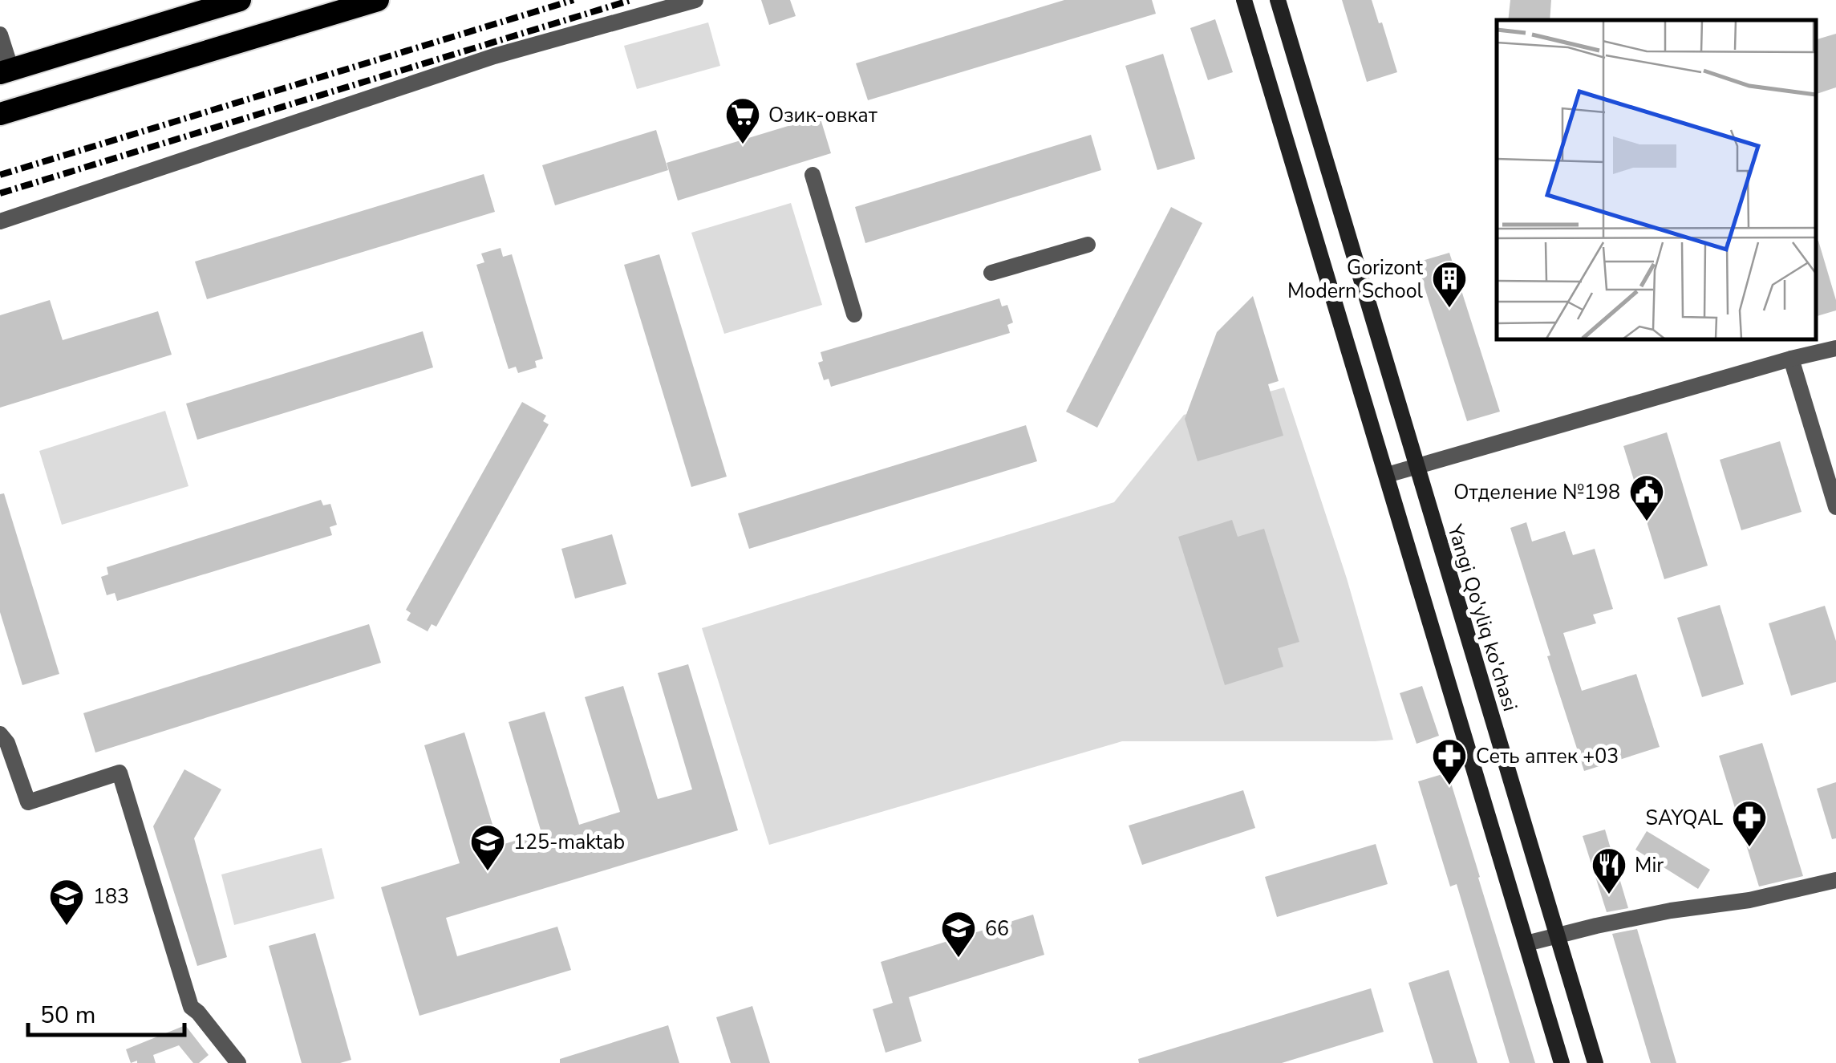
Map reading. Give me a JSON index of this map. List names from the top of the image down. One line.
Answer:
{"streets":{"main road":["Yangi Qo'yliq ko'chasi"]},"places":{"supermarket":["Озик-овкат"],"building":["Gorizont Modern School"],"public building":["Отделение №198"],"pharmacy":["Сеть аптек +03","SAYQAL"],"school or university":["125-maktab","183","66"],"restaurant":["Mir"]},"scale_bar":"50 m"}
